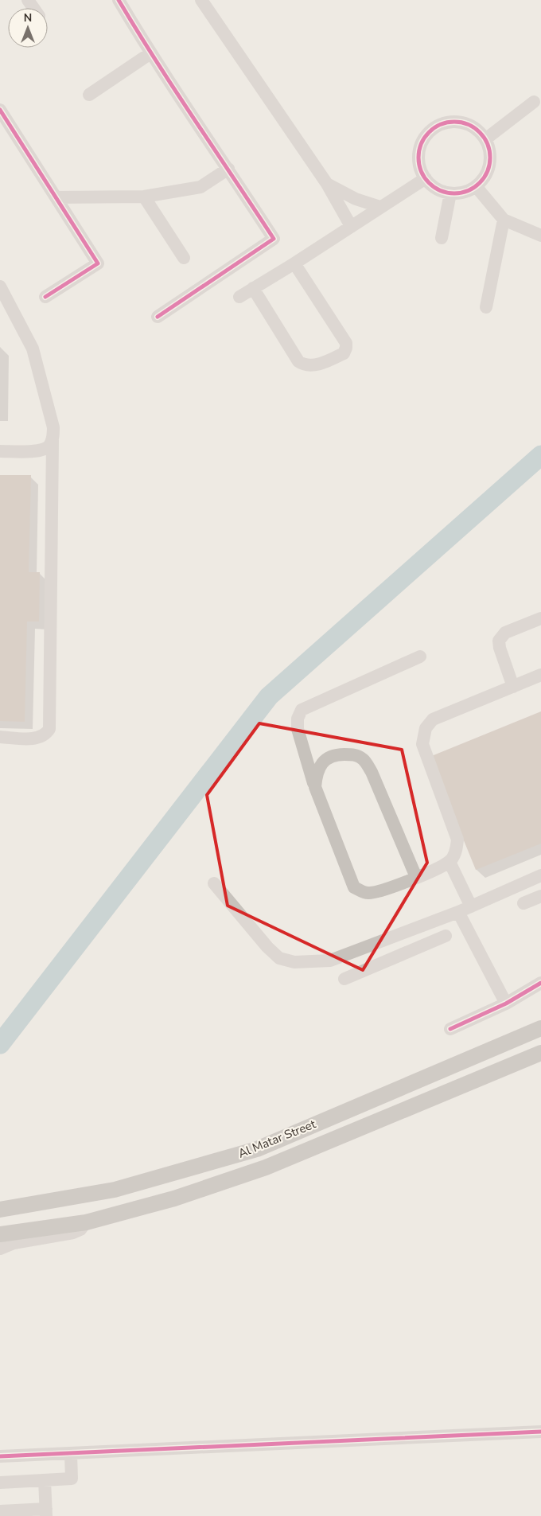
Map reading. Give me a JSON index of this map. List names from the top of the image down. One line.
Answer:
{"streets":{"main road":["Al Matar Street"]},"north":"top"}
